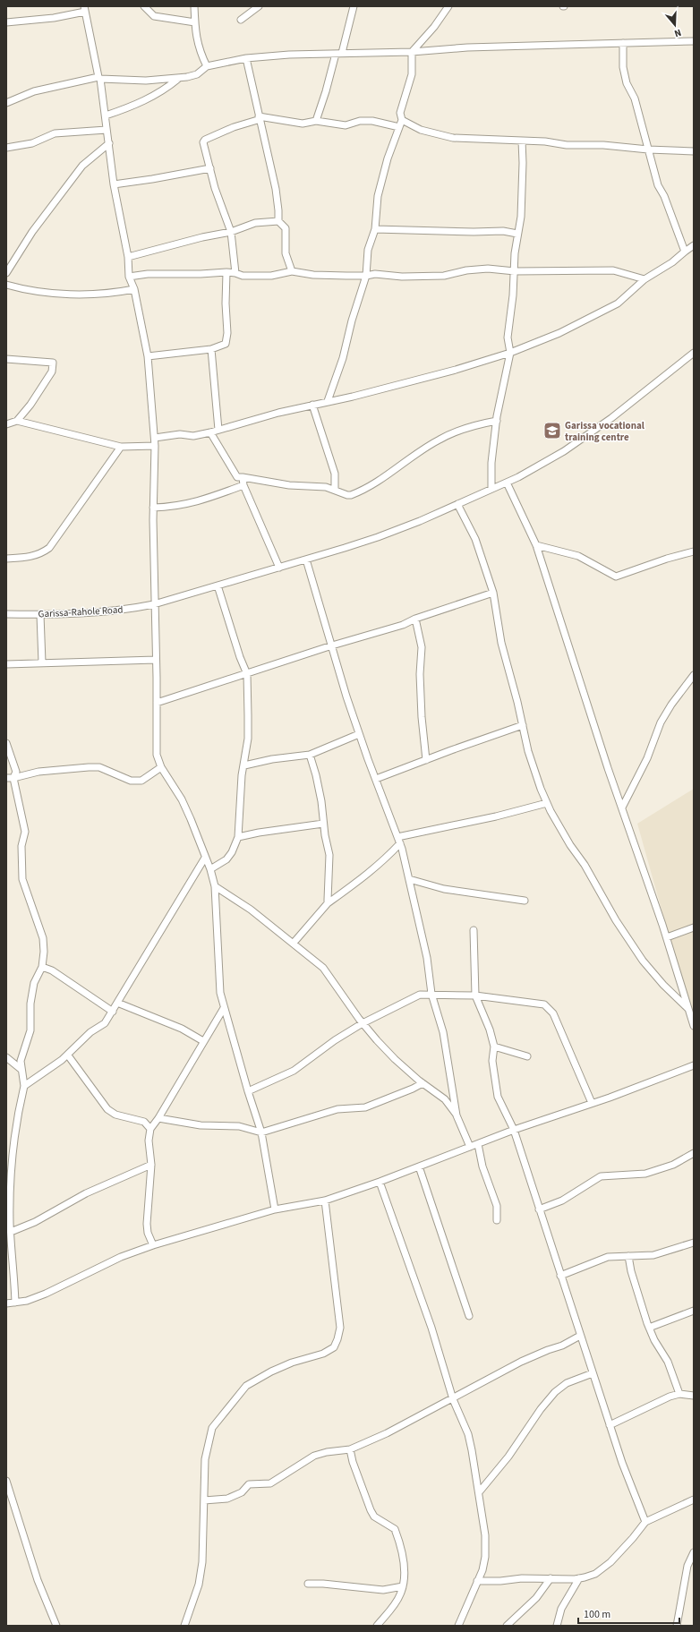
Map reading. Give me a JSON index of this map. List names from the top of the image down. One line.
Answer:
{"streets":{"street":["Garissa-Rahole Road"]},"places":{"school or university":["Garissa vocational training centre"]},"scale_bar":"100 m","north":"bottom"}
